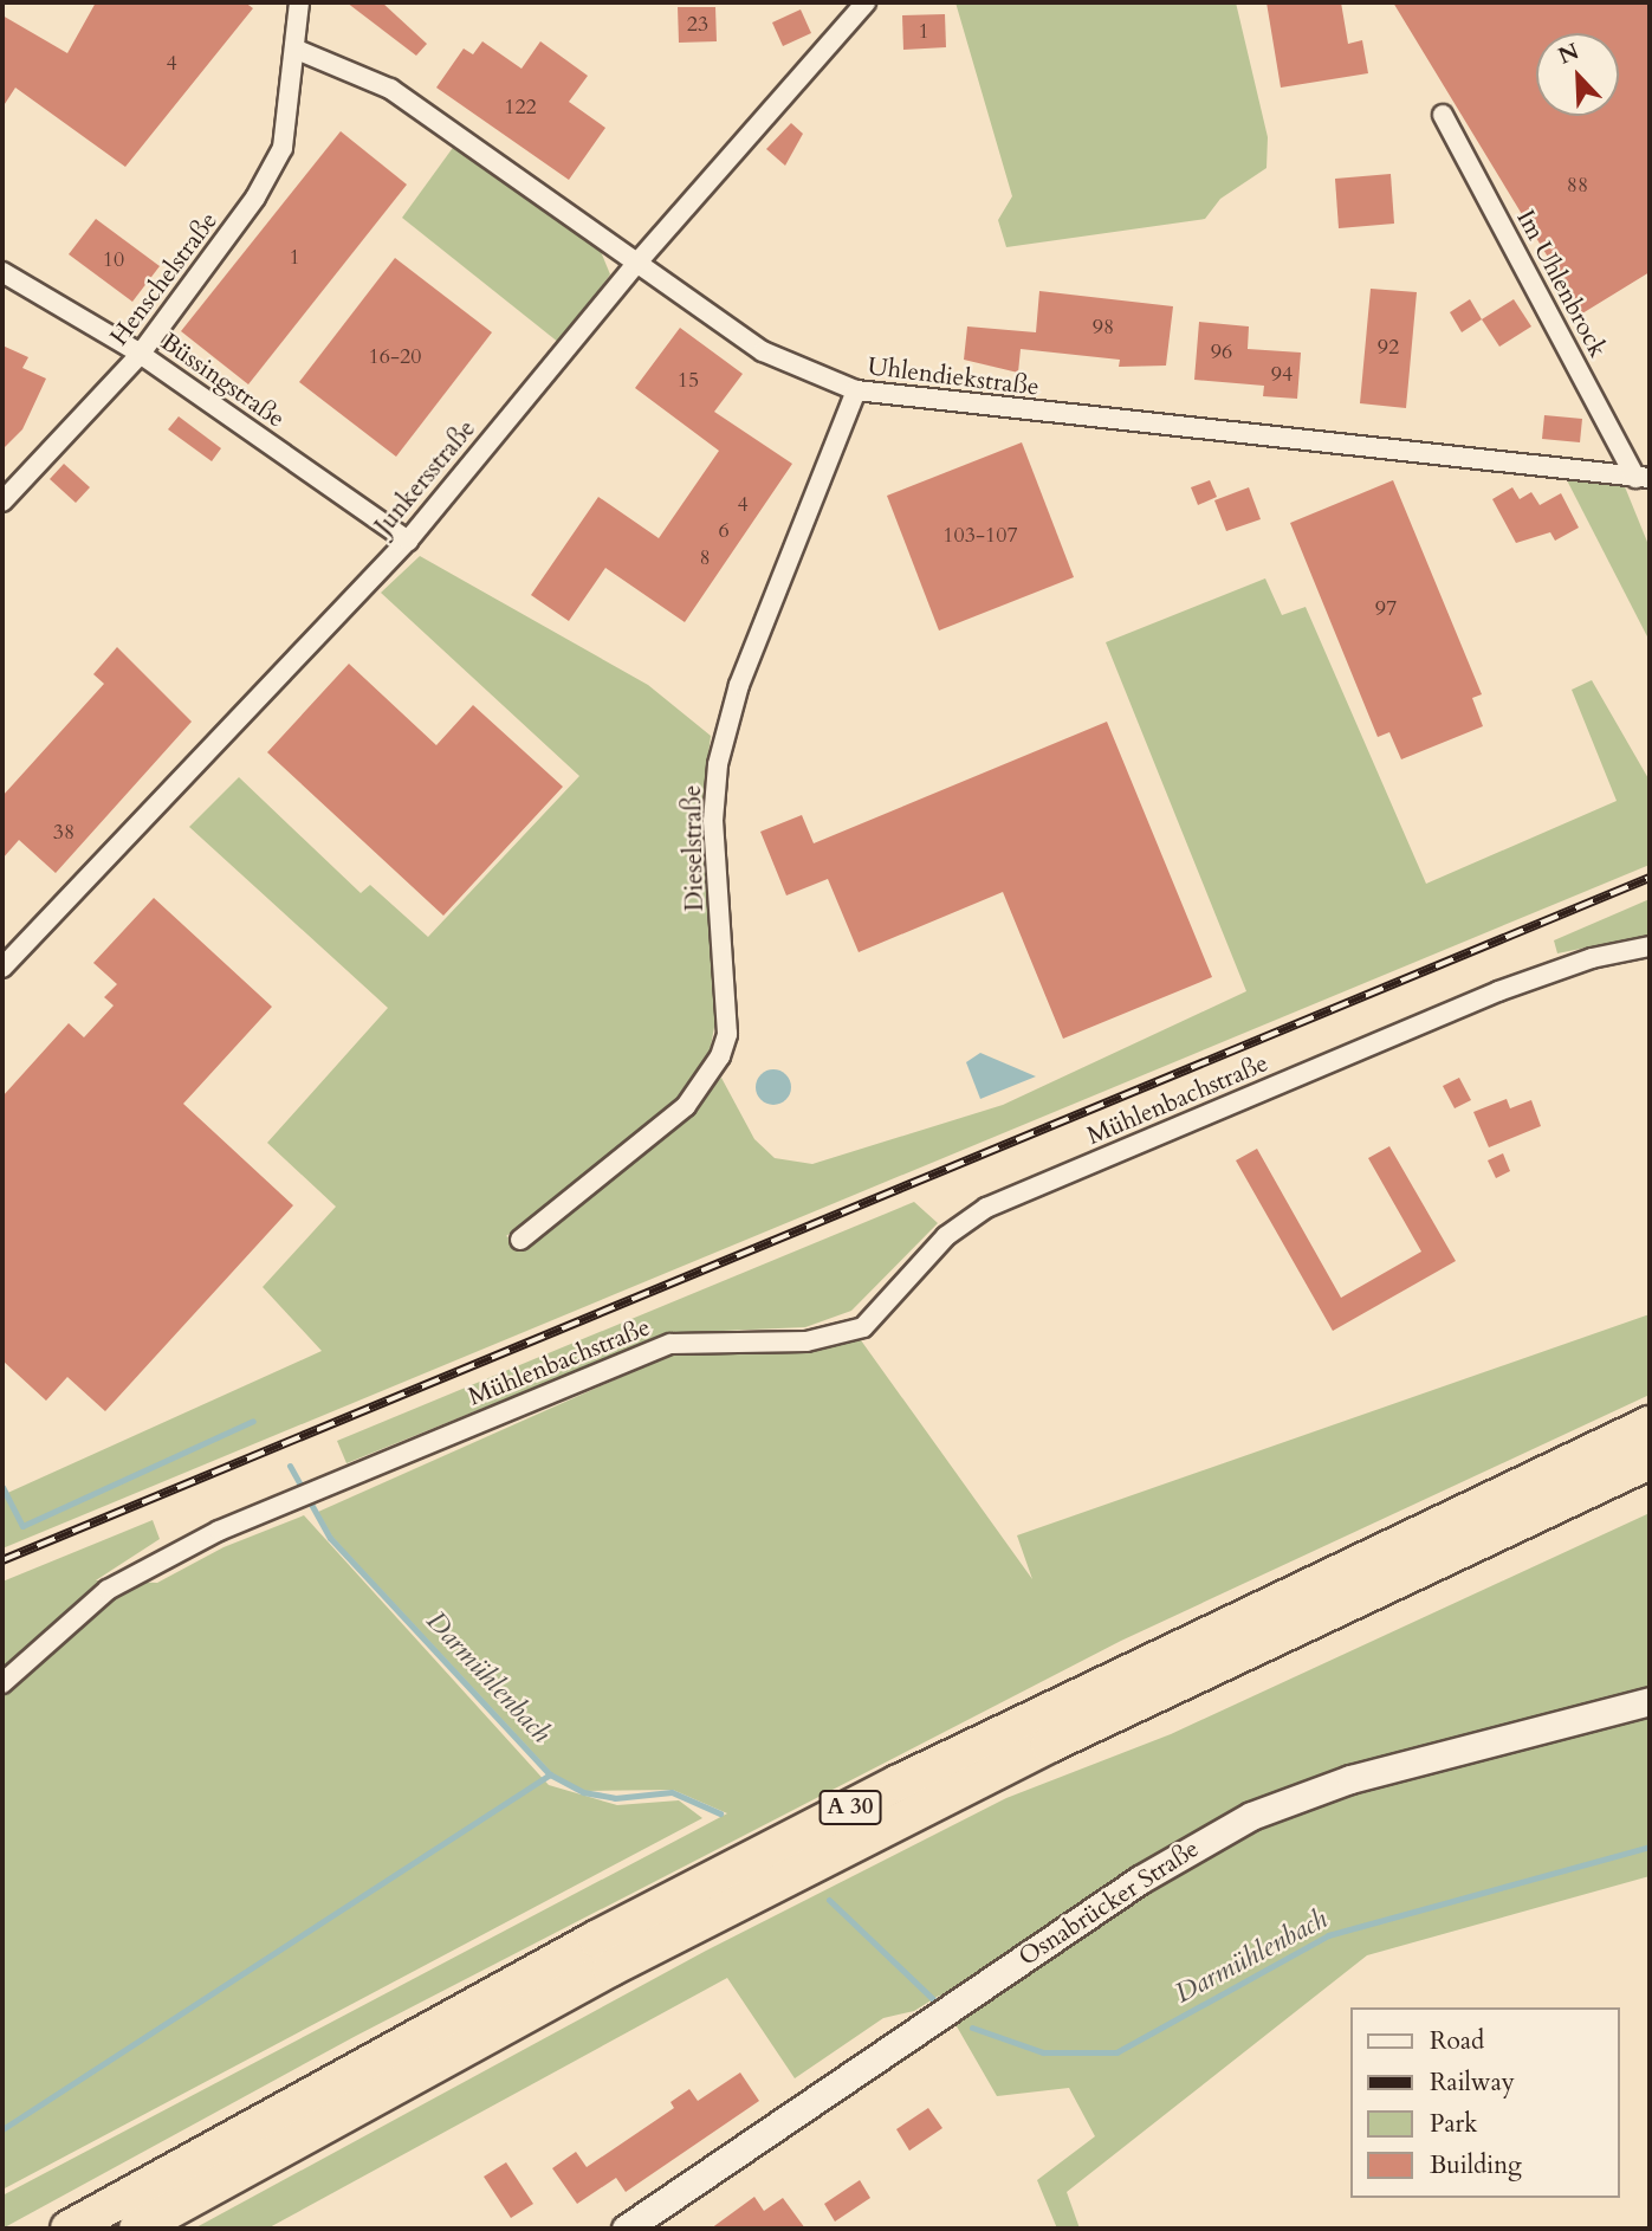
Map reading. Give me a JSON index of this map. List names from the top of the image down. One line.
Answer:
{"streets":{"highway":["A 30"],"main road":["Osnabrücker Straße"],"street":["Henschelstraße","Im Uhlenbrock","Uhlendiekstraße","Büssingstraße","Junkersstraße","Dieselstraße","Mühlenbachstraße"]},"crossings":[["Henschelstraße","Uhlendiekstraße"],["Henschelstraße","Büssingstraße"],["Im Uhlenbrock","Uhlendiekstraße"],["Uhlendiekstraße","Junkersstraße"],["Uhlendiekstraße","Dieselstraße"],["Büssingstraße","Junkersstraße"]],"water":["Darmühlenbach"],"house_numbers":["23","1","4","122","88","1","10","98","92","96","16-20","94","15","4","6","103-107","8","97","38"],"legend":["Road","Railway","Park","Building"],"north":"top left"}
